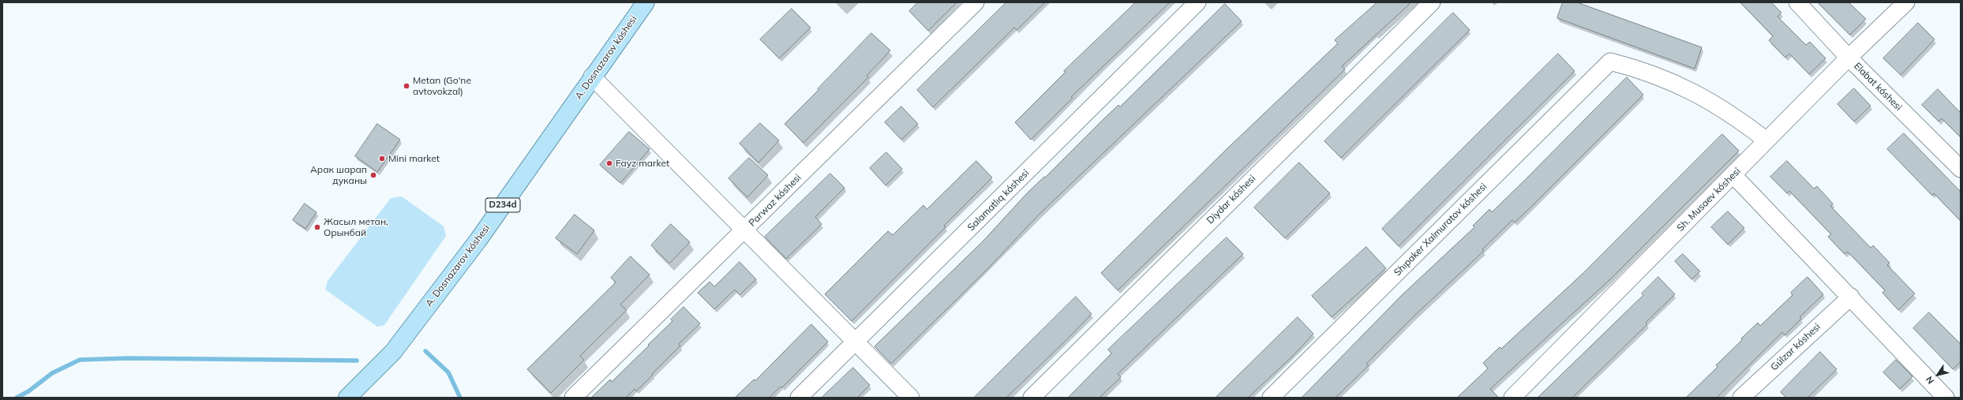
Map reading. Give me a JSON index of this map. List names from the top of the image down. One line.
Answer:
{"streets":{"main road":["A. Dosnazarov kóshesi","D234d"],"street":["Elabat kóshesi","Diydar kóshesi","Sh. Musaev kóshesi","Parwaz kóshesi","Salamatlıq kóshesi","Shıpaker Xalmuratov kóshesi","Gúlzar kóshesi"]},"crossings":[["Elabat kóshesi","Sh. Musaev kóshesi"],["Sh. Musaev kóshesi","Shıpaker Xalmuratov kóshesi"]],"places":["Metan (Go'ne avtovokzal)","Mini market","Fayz market","Арак шарап дуканы","Жасыл метан, Орынбай"],"north":"bottom left"}
